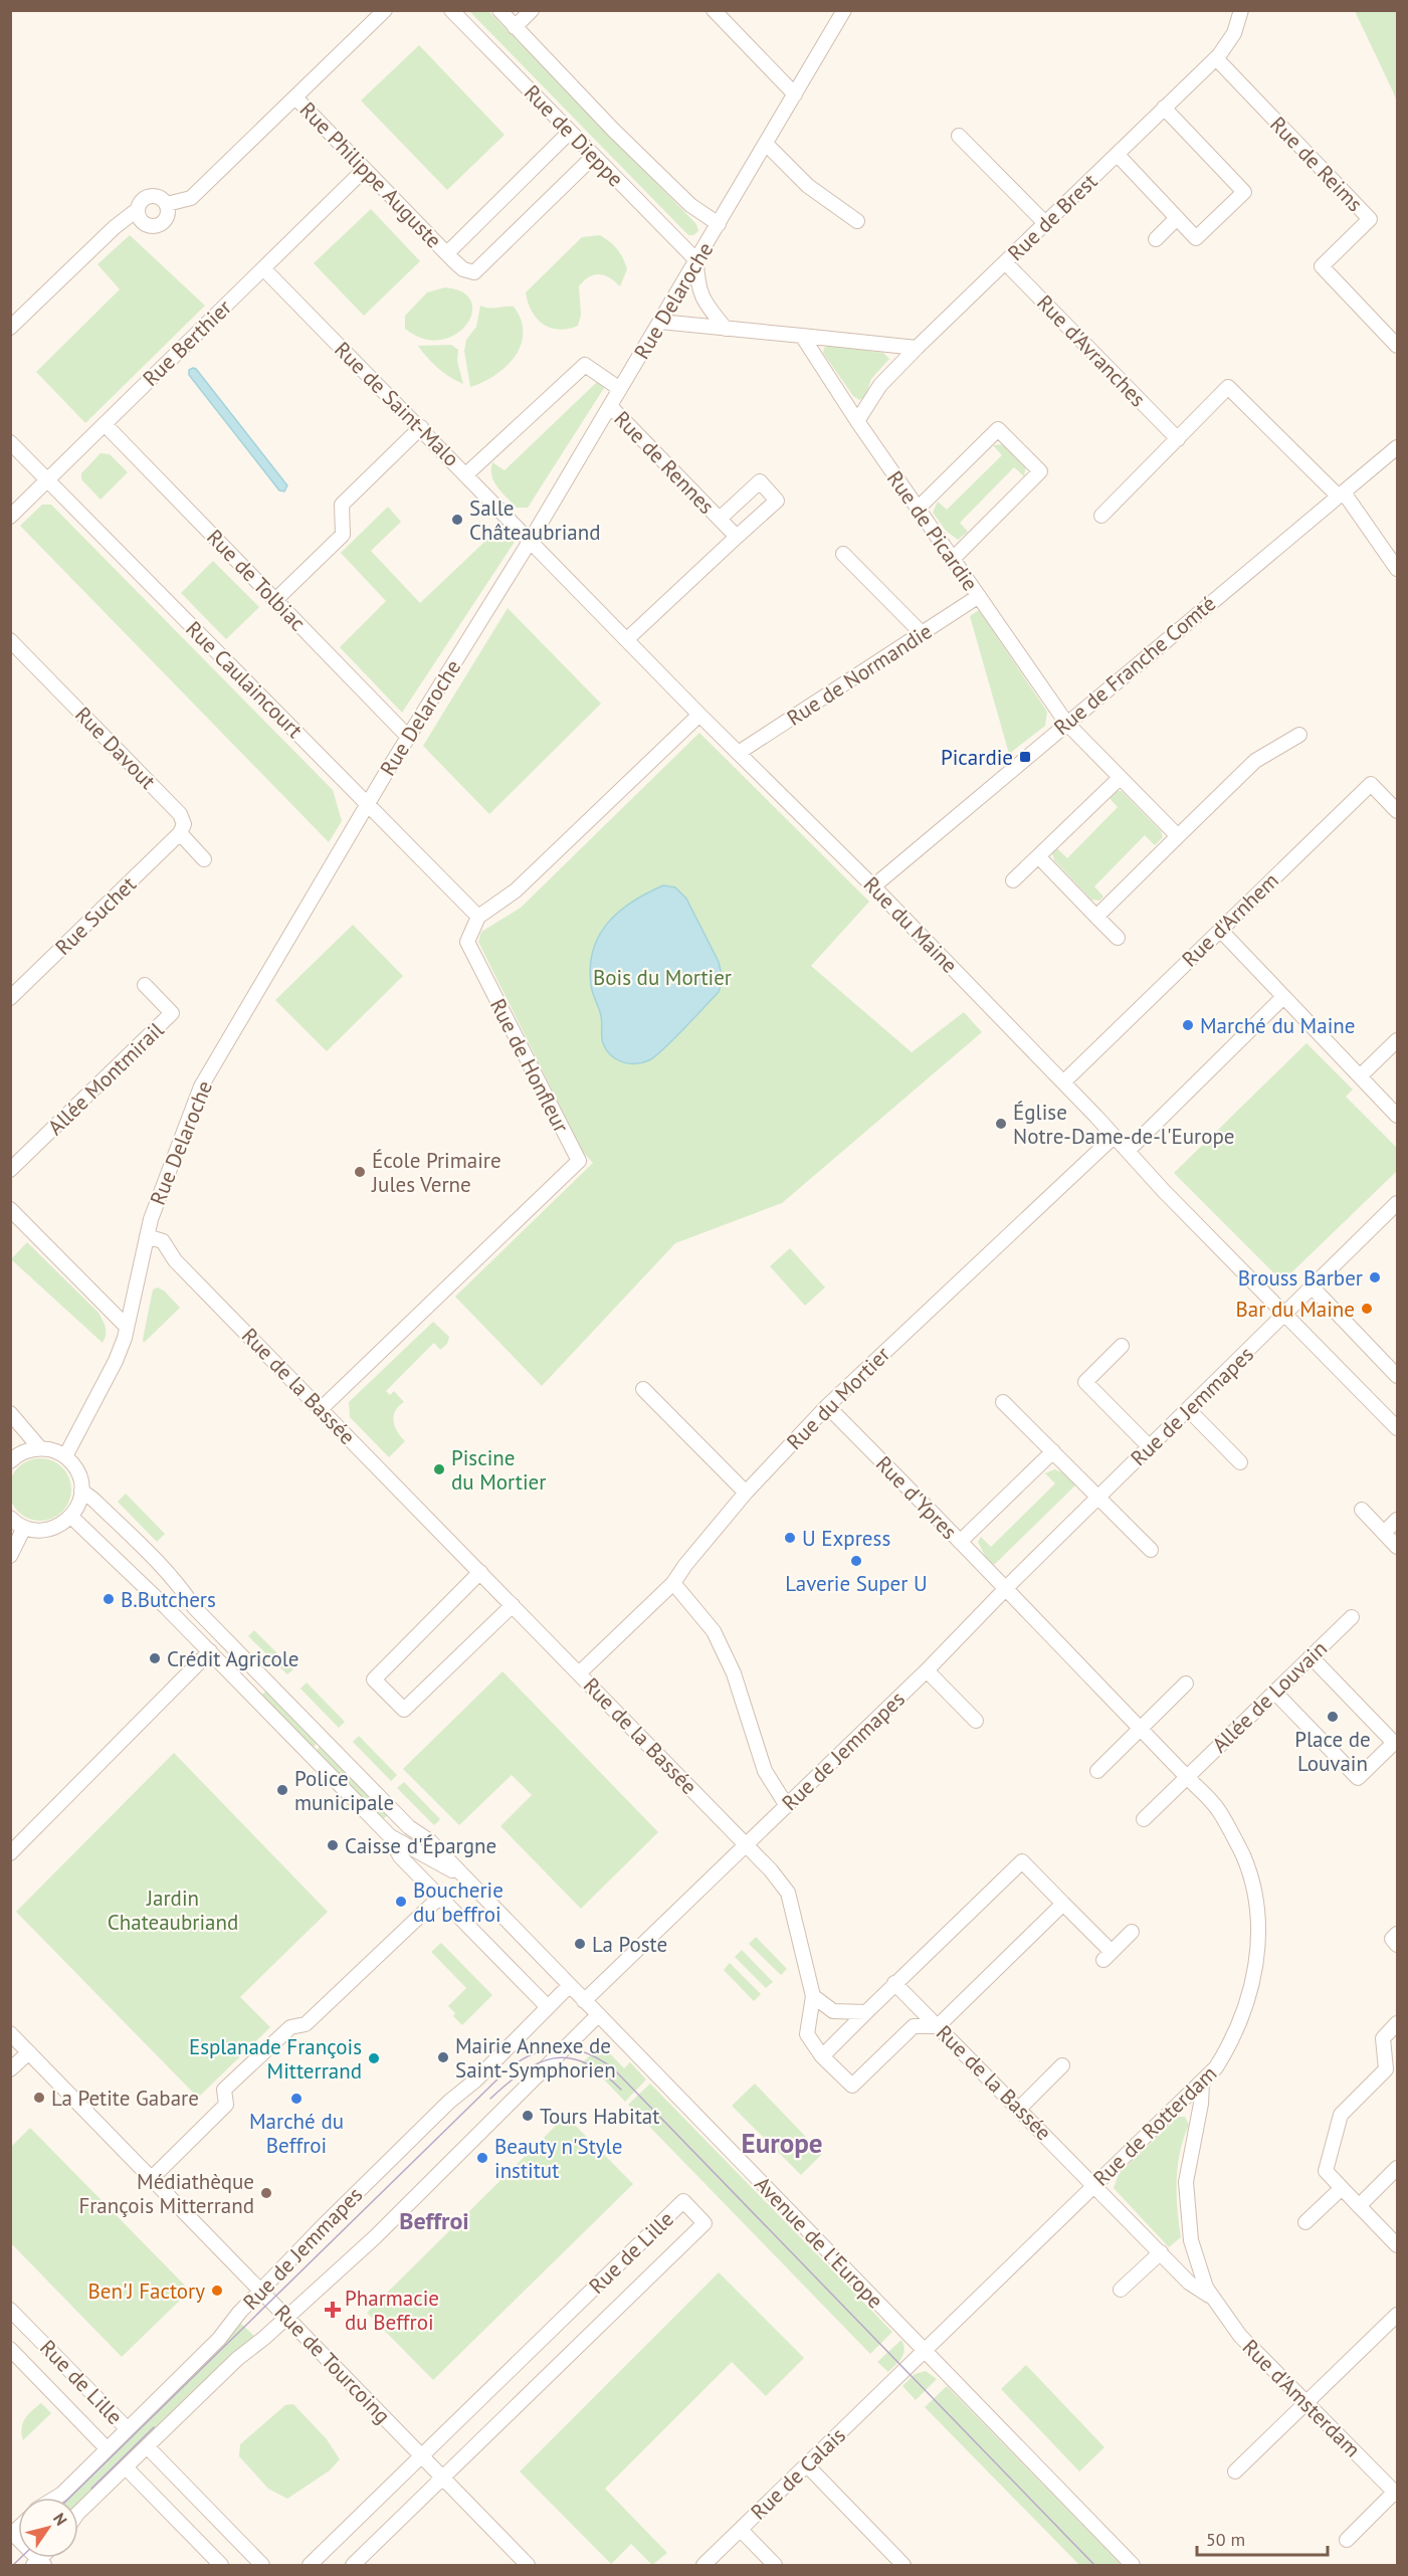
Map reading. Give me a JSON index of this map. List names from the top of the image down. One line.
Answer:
{"streets":{"street":["Rue de Dieppe","Rue de Reims","Rue Philippe Auguste","Rue de Brest","Rue Delaroche","Rue Berthier","Rue d'Avranches","Rue de Saint-Malo","Rue de Rennes","Rue de Picardie","Rue de Tolbiac","Rue de Franche Comté","Rue de Normandie","Rue Caulaincourt","Rue Davout","Rue Suchet","Rue d'Arnhem","Rue du Maine","Rue de Honfleur","Allée Montmirail","Rue de la Bassée","Rue du Mortier","Rue de Jemmapes","Rue d'Ypres","Allée de Louvain","Rue de Rotterdam","Avenue de l'Europe","Rue de Lille","Rue de Tourcoing","Rue d'Amsterdam","Rue de Calais"]},"crossings":[["Rue de Dieppe","Rue Philippe Auguste"],["Rue de Dieppe","Rue Delaroche"],["Rue de Reims","Rue de Brest"],["Rue Philippe Auguste","Rue Berthier"],["Rue de Brest","Rue d'Avranches"],["Rue de Brest","Rue de Picardie"],["Rue Delaroche","Rue de Saint-Malo"],["Rue Delaroche","Rue de Rennes"],["Rue Delaroche","Rue de Tolbiac"],["Rue Delaroche","Rue Caulaincourt"],["Rue Delaroche","Rue du Maine"],["Rue Delaroche","Rue de la Bassée"],["Rue Berthier","Rue de Saint-Malo"],["Rue Berthier","Rue de Tolbiac"],["Rue Berthier","Rue Caulaincourt"],["Rue de Saint-Malo","Rue du Maine"],["Rue de Rennes","Rue du Maine"],["Rue de Picardie","Rue de Franche Comté"],["Rue de Picardie","Rue de Normandie"],["Rue de Franche Comté","Rue du Maine"],["Rue de Normandie","Rue du Maine"],["Rue Caulaincourt","Rue de Honfleur"],["Rue Davout","Rue Suchet"],["Rue d'Arnhem","Rue du Maine"],["Rue du Maine","Rue du Mortier"],["Rue du Maine","Rue de Jemmapes"],["Rue de Honfleur","Rue de la Bassée"],["Rue de la Bassée","Rue du Mortier"],["Rue de la Bassée","Rue de Jemmapes"],["Rue de la Bassée","Rue de Rotterdam"],["Rue de la Bassée","Rue d'Amsterdam"],["Rue du Mortier","Rue d'Ypres"],["Rue de Jemmapes","Rue d'Ypres"],["Rue de Jemmapes","Rue de Rotterdam"],["Rue de Jemmapes","Avenue de l'Europe"],["Rue de Jemmapes","Rue de Lille"],["Rue de Jemmapes","Rue de Tourcoing"],["Rue d'Ypres","Rue de Rotterdam"],["Allée de Louvain","Rue de Rotterdam"],["Rue de Rotterdam","Avenue de l'Europe"],["Rue de Rotterdam","Rue d'Amsterdam"],["Rue de Rotterdam","Rue de Calais"],["Avenue de l'Europe","Rue de Calais"],["Rue de Lille","Rue de Tourcoing"]],"districts":["Europe","Beffroi"],"parks":["Bois du Mortier","Jardin Chateaubriand"],"places":{"other":["Salle Châteaubriand","Marché du Maine","Église Notre-Dame-de-l'Europe","École Primaire Jules Verne","Brouss Barber","Bar du Maine","Piscine du Mortier","U Express","Laverie Super U","B.Butchers","Crédit Agricole","Place de Louvain","Police municipale","Caisse d'Épargne","Boucherie du beffroi","La Poste","Mairie Annexe de Saint-Symphorien","Esplanade François Mitterrand","La Petite Gabare","Marché du Beffroi","Tours Habitat","Beauty n'Style institut","Médiathèque François Mitterrand","Ben'J Factory"],"transit":["Picardie"],"health":["Pharmacie du Beffroi"]},"scale_bar":"50 m","north":"top right"}
